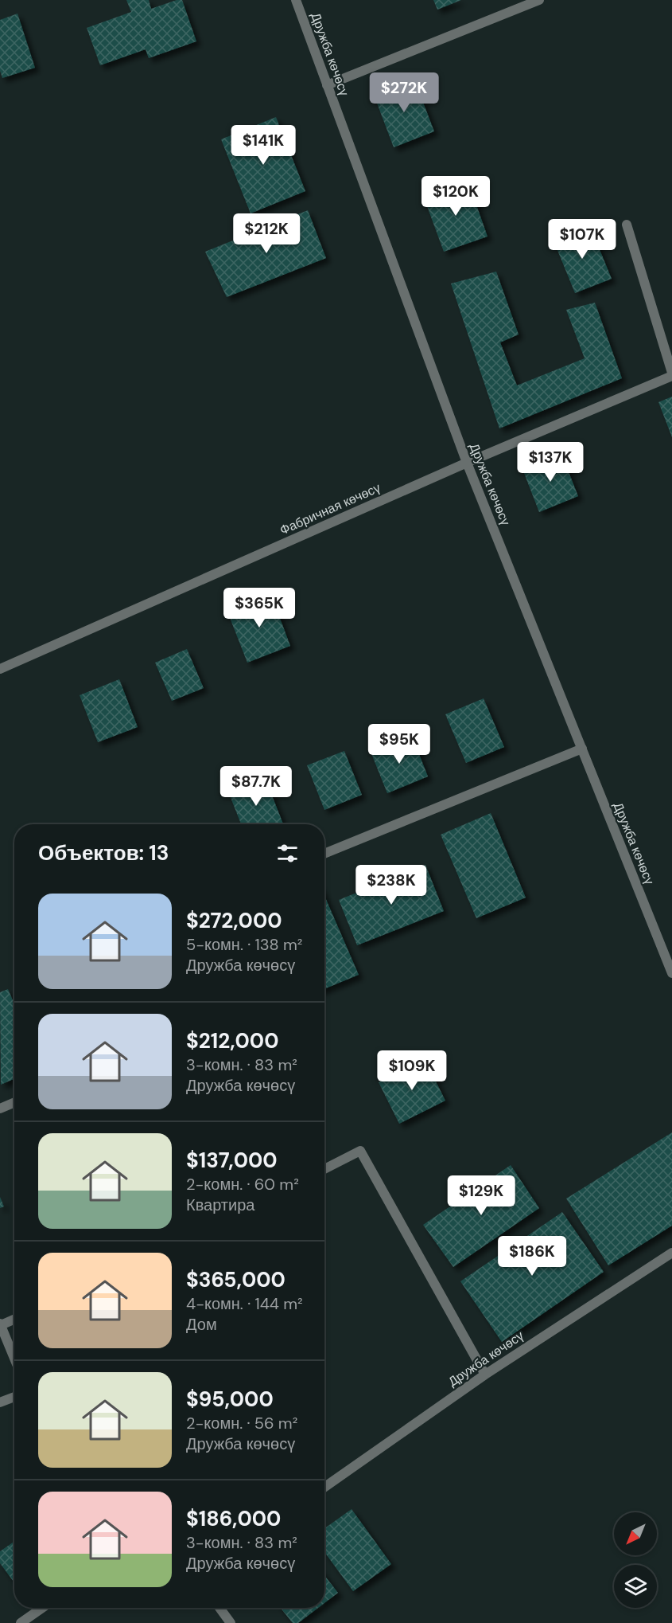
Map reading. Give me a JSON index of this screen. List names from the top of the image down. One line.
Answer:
{"streets":{"street":["Дружба көчөсү","Фабричная көчөсү"]},"crossings":[["Дружба көчөсү","Фабричная көчөсү"]],"north":"bottom left","page":{"price":["$272K","$141K","$120K","$212K","$107K","$137K","$365K","$95K","$87.7K","$238K","$109K","$129K","$186K"],"heading":"Объектов: 13","list":[{"name":"$272,000","note":"5-комн. · 138 m² · Дружба көчөсү"},{"name":"$212,000","note":"3-комн. · 83 m² · Дружба көчөсү"},{"name":"$137,000","note":"2-комн. · 60 m² · Квартира"},{"name":"$365,000","note":"4-комн. · 144 m² · Дом"},{"name":"$95,000","note":"2-комн. · 56 m² · Дружба көчөсү"},{"name":"$186,000","note":"3-комн. · 83 m² · Дружба көчөсү"}]}}
